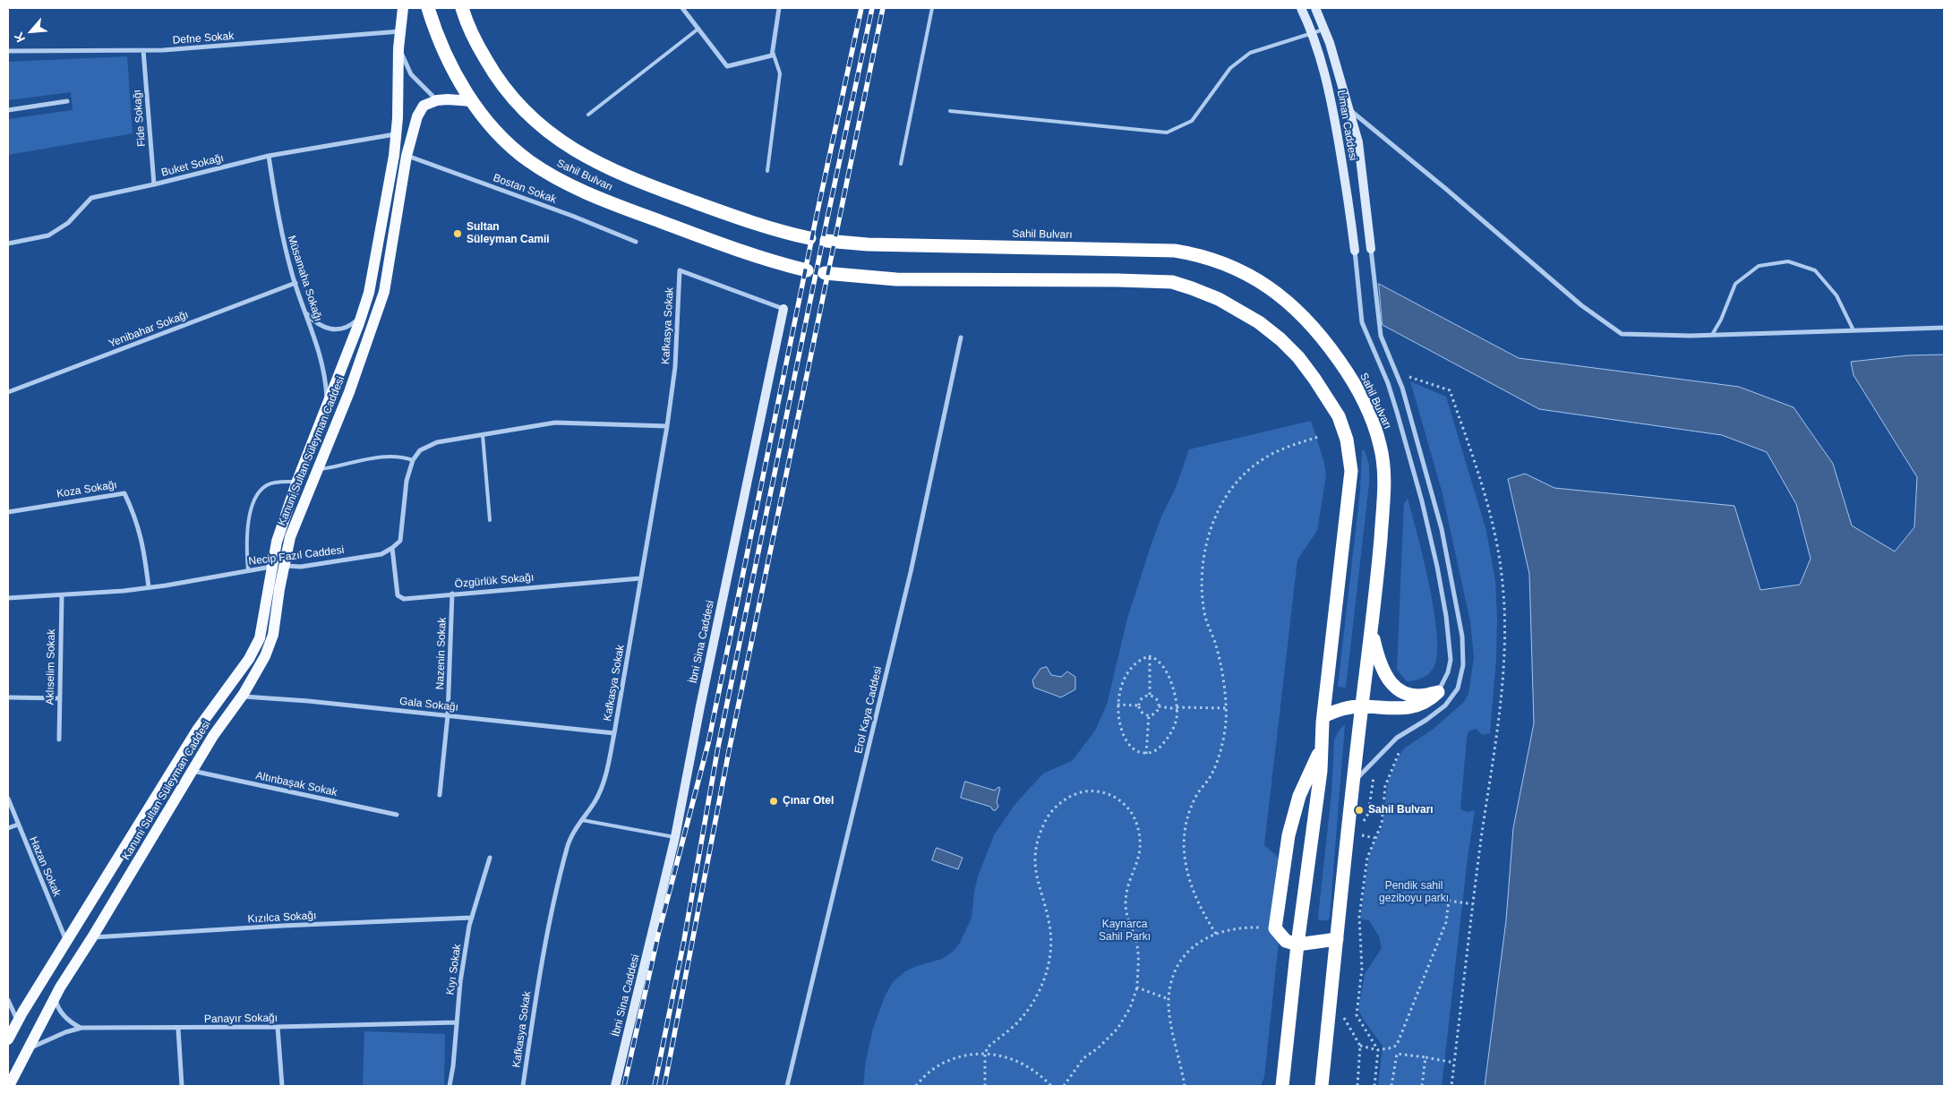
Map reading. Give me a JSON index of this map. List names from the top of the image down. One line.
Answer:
{"streets":{"highway":["Sahil Bulvarı"],"main road":["Kanuni Sultan Süleyman Caddesi"],"street":["Defne Sokak","Fide Sokağı","Liman Caddesi","Buket Sokağı","Bostan Sokak","Müsamaha Sokağı","Kafkasya Sokak","Yenibahar Sokağı","Koza Sokağı","Necip Fazıl Caddesi","Özgürlük Sokağı","İbni Sina Caddesi","Nazenin Sokak","Aklıselim Sokak","Gala Sokağı","Erol Kaya Caddesi","Altınbaşak Sokak","Hazan Sokak","Kızılca Sokağı","Kıyı Sokak","Panayır Sokağı"]},"crossings":[["Defne Sokak","Fide Sokağı"],["Defne Sokak","Kanuni Sultan Süleyman Caddesi"],["Fide Sokağı","Buket Sokağı"],["Buket Sokağı","Müsamaha Sokağı"],["Buket Sokağı","Kanuni Sultan Süleyman Caddesi"],["Bostan Sokak","Kanuni Sultan Süleyman Caddesi"],["Müsamaha Sokağı","Yenibahar Sokağı"],["Müsamaha Sokağı","Kanuni Sultan Süleyman Caddesi"],["Kafkasya Sokak","Özgürlük Sokağı"],["Kafkasya Sokak","İbni Sina Caddesi"],["Kafkasya Sokak","Gala Sokağı"],["Kanuni Sultan Süleyman Caddesi","Necip Fazıl Caddesi"],["Kanuni Sultan Süleyman Caddesi","Gala Sokağı"],["Kanuni Sultan Süleyman Caddesi","Altınbaşak Sokak"],["Kanuni Sultan Süleyman Caddesi","Hazan Sokak"],["Kanuni Sultan Süleyman Caddesi","Kızılca Sokağı"],["Kanuni Sultan Süleyman Caddesi","Panayır Sokağı"],["Koza Sokağı","Necip Fazıl Caddesi"],["Necip Fazıl Caddesi","Özgürlük Sokağı"],["Necip Fazıl Caddesi","Aklıselim Sokak"],["Özgürlük Sokağı","Nazenin Sokak"],["Nazenin Sokak","Gala Sokağı"],["Kızılca Sokağı","Kıyı Sokak"],["Kıyı Sokak","Panayır Sokağı"]],"parks":["Pendik sahil geziboyu parkı","Kaynarca Sahil Parkı"],"places":["Sultan Süleyman Camii","Çınar Otel","Sahil Bulvarı"],"north":"bottom left"}
